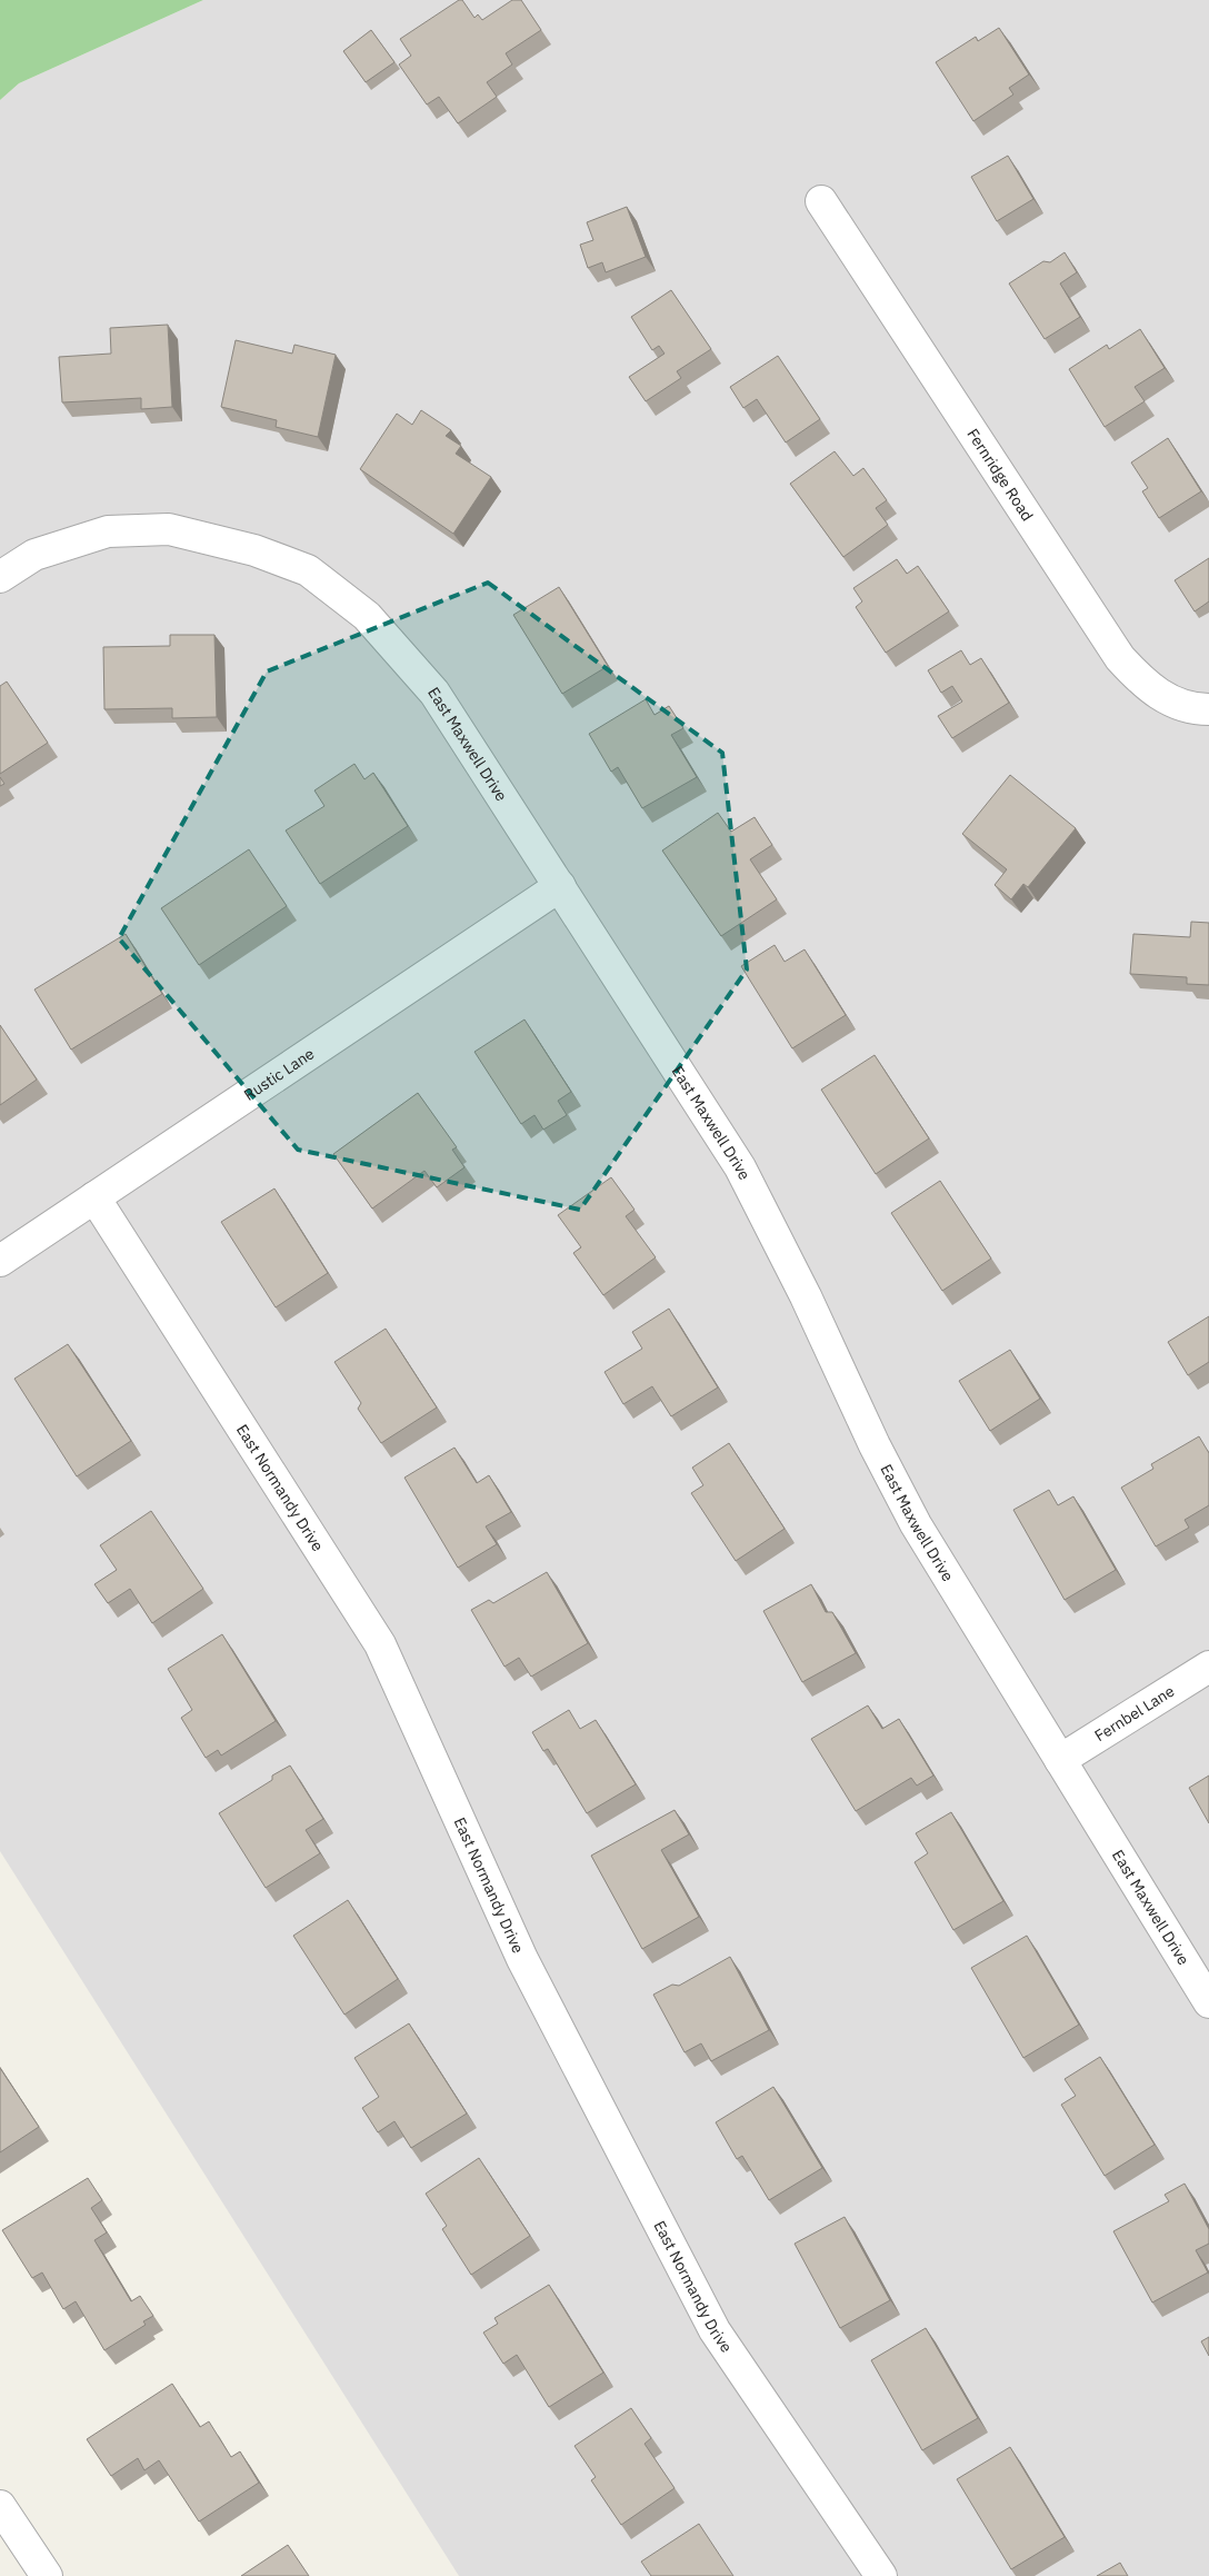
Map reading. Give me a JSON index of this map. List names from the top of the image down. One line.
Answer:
{"streets":{"street":["Fernridge Road","East Maxwell Drive","Rustic Lane","East Normandy Drive","Fernbel Lane"]},"crossings":[["East Maxwell Drive","Rustic Lane"],["East Maxwell Drive","Fernbel Lane"],["Rustic Lane","East Normandy Drive"]]}
